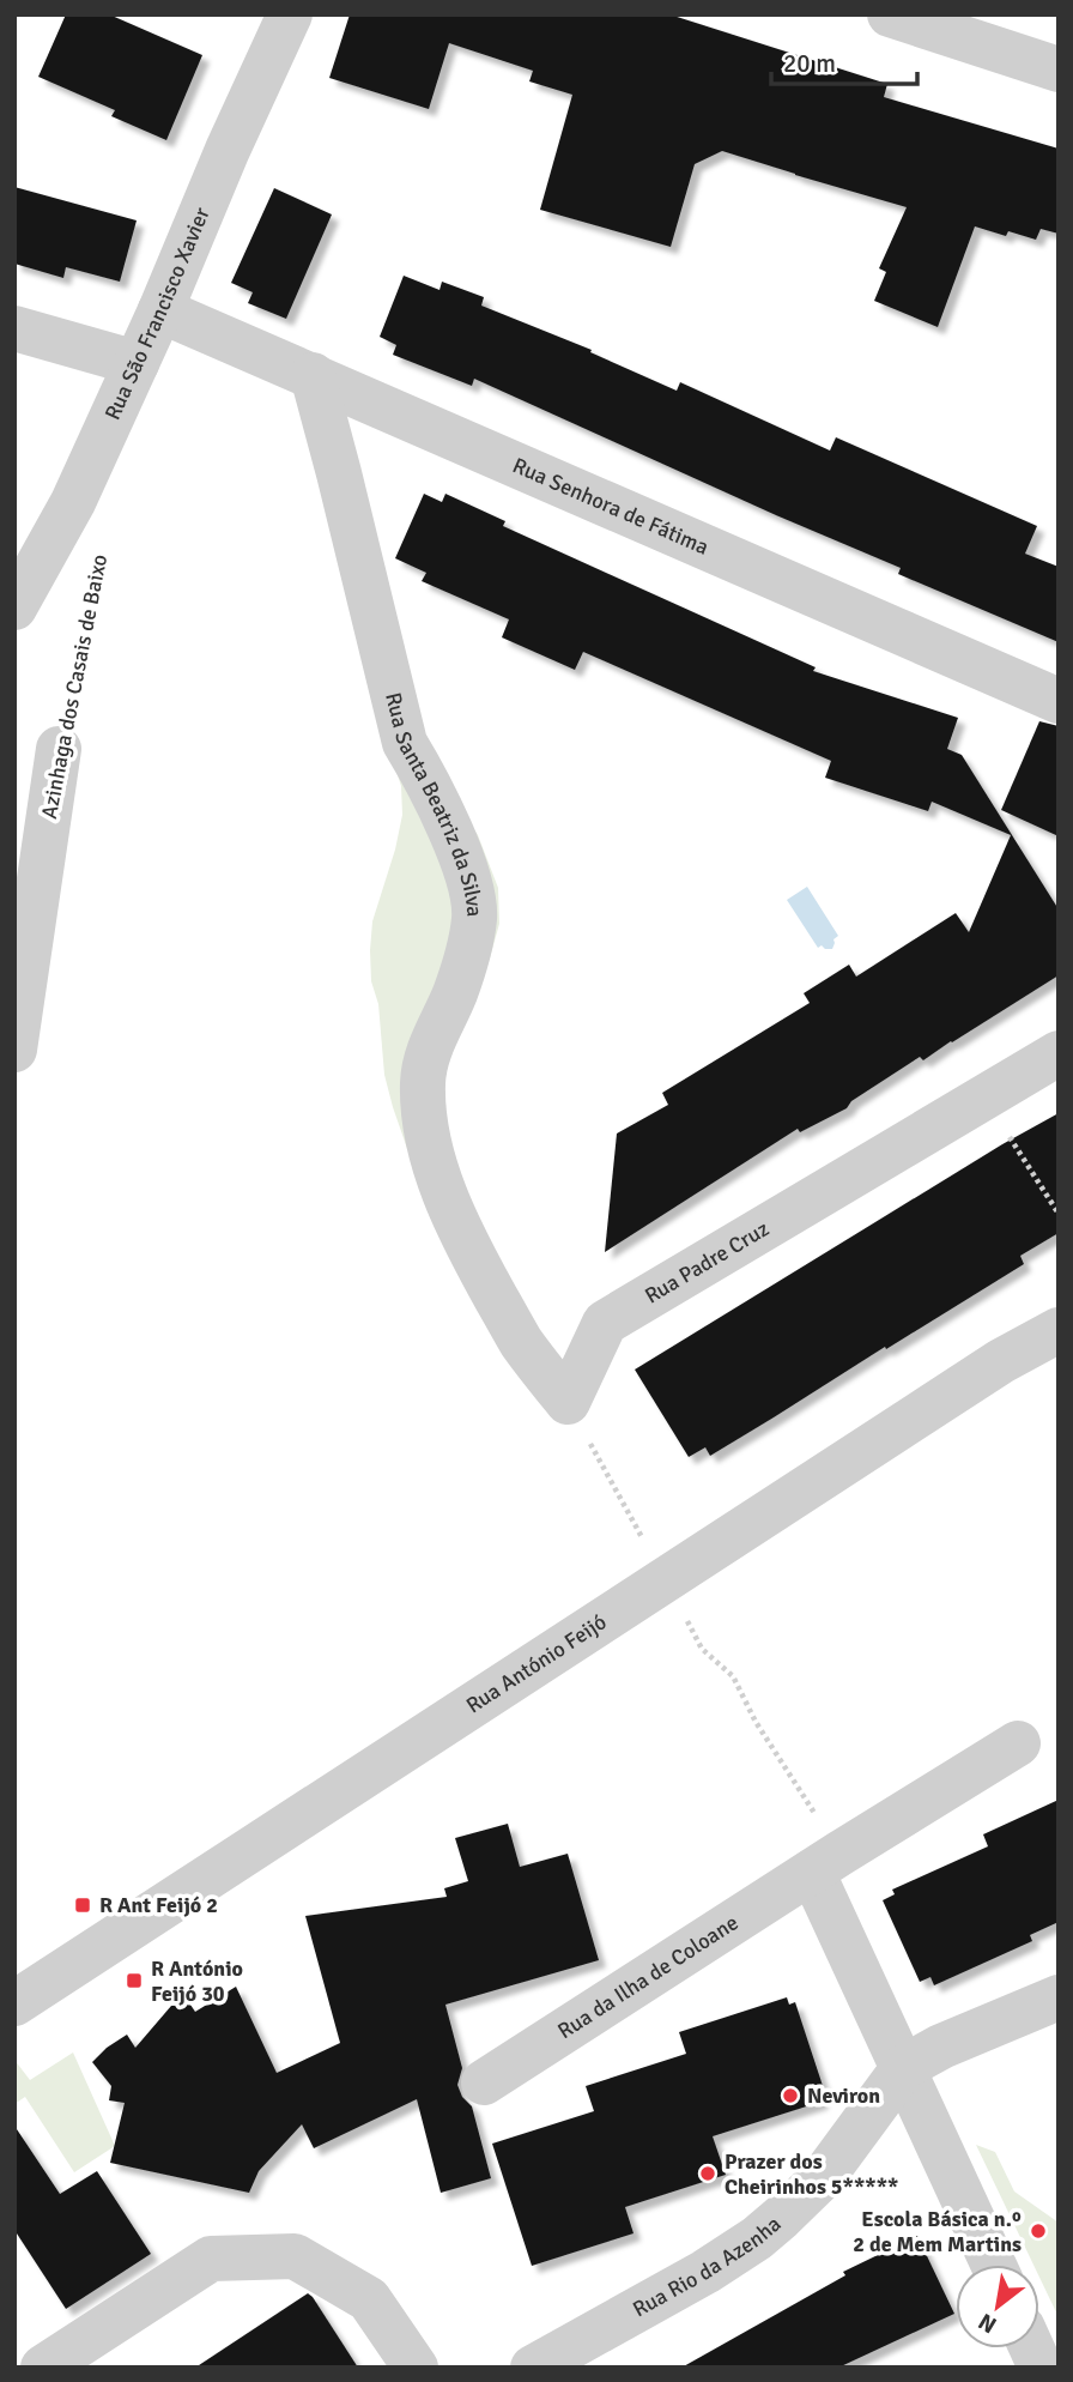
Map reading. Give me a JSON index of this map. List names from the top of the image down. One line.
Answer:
{"streets":{"street":["Rua São Francisco Xavier","Rua Senhora de Fátima","Azinhaga dos Casais de Baixo","Rua Santa Beatriz da Silva","Rua Padre Cruz","Rua António Feijó","Rua da Ilha de Coloane","Rua Rio da Azenha"]},"crossings":[["Rua São Francisco Xavier","Rua Senhora de Fátima"],["Rua Senhora de Fátima","Rua Santa Beatriz da Silva"],["Rua Santa Beatriz da Silva","Rua Padre Cruz"]],"places":{"transit":["R Ant Feijó 2","R António Feijó 30"],"other":["Neviron","Prazer dos Cheirinhos 5*****","Escola Básica n.º 2 de Mem Martins"]},"scale_bar":"20 m","north":"bottom left"}
